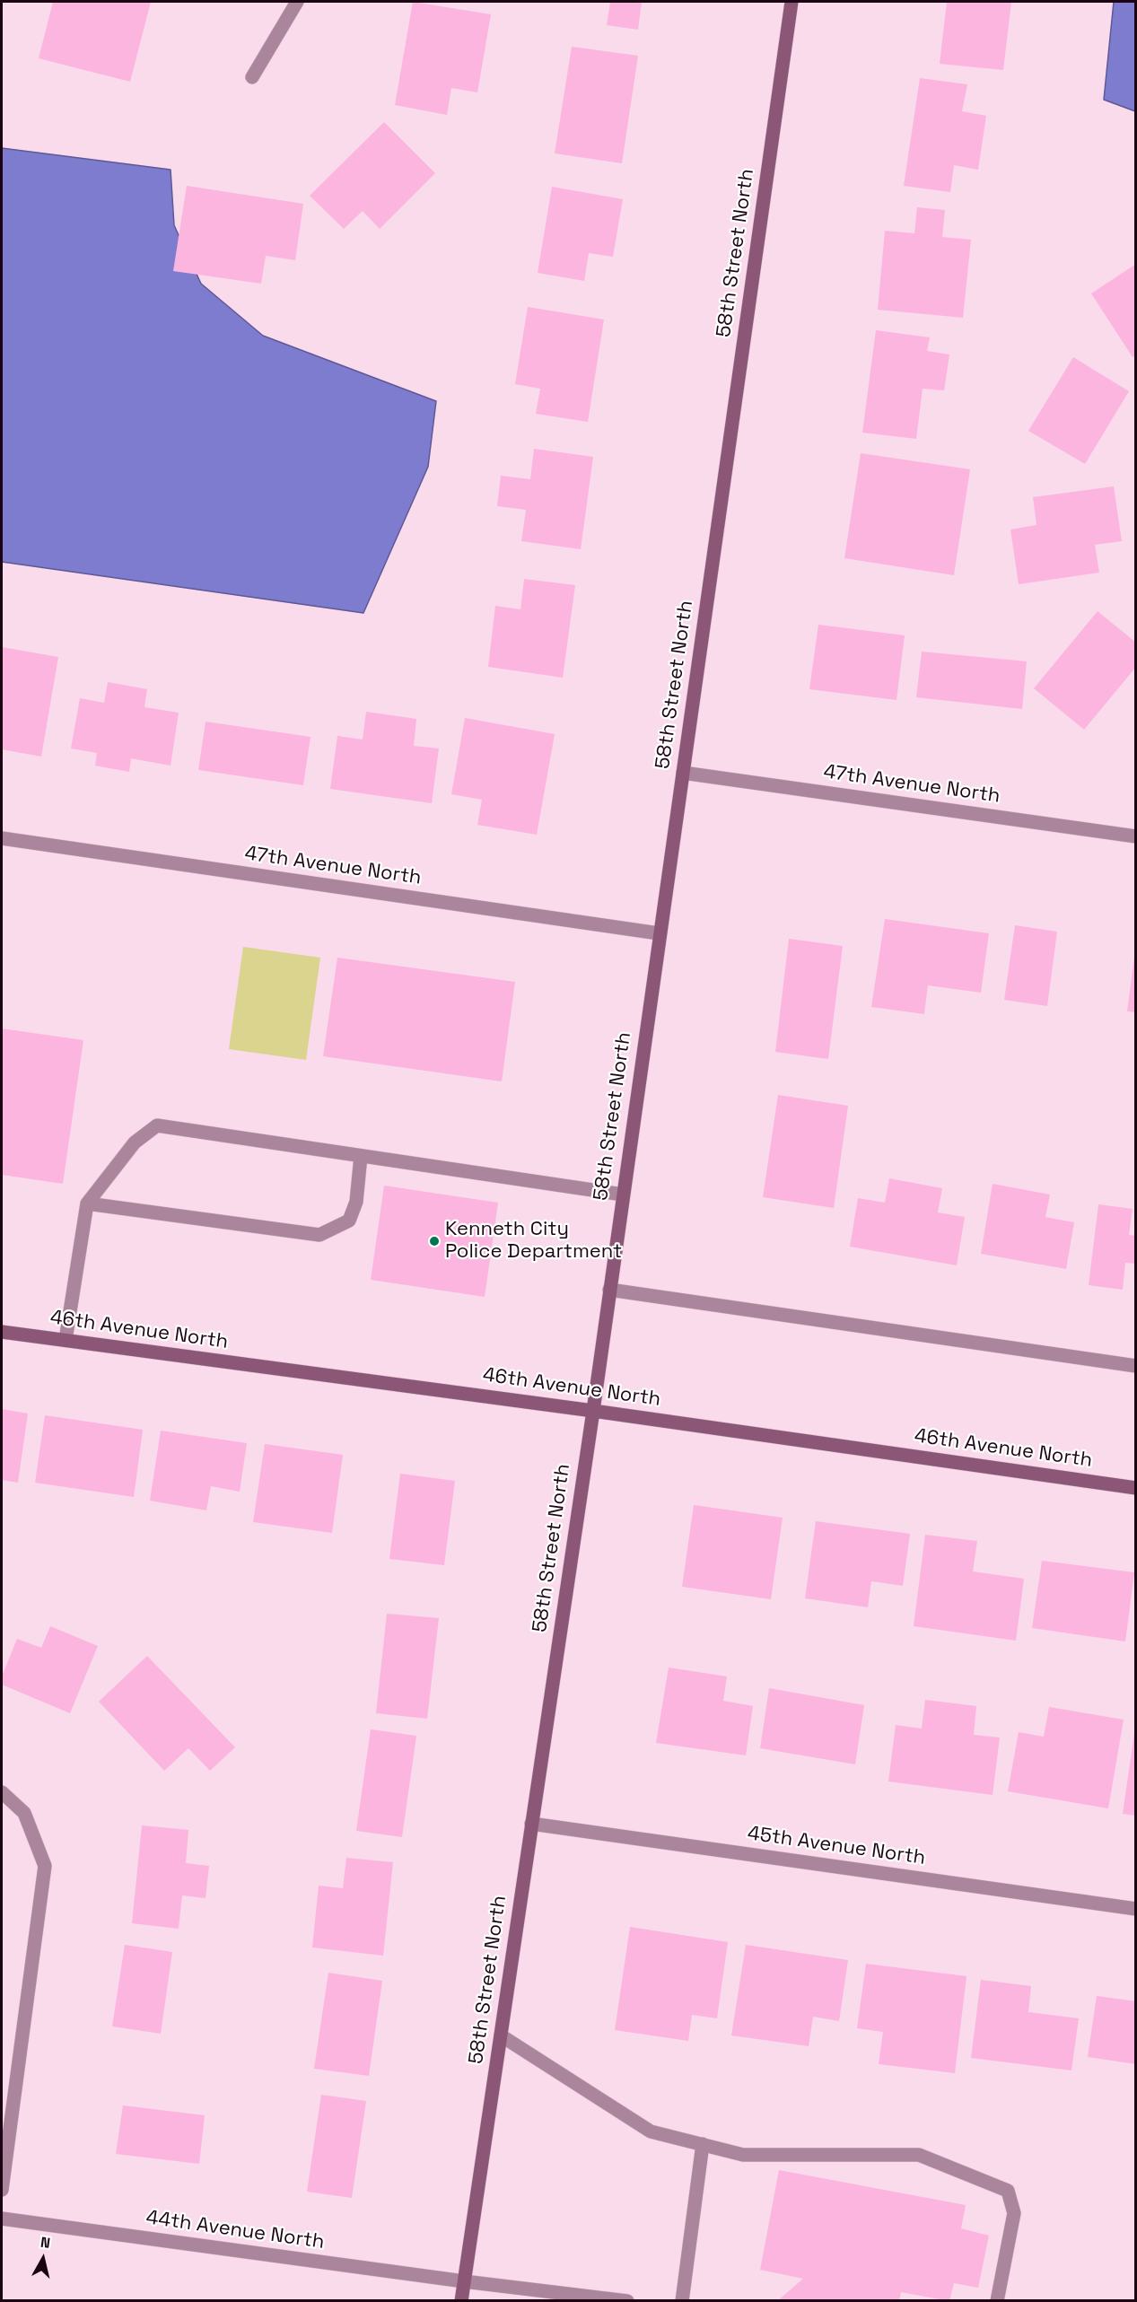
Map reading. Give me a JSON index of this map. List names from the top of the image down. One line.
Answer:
{"streets":{"street":["58th Street North","47th Avenue North","46th Avenue North","45th Avenue North","44th Avenue North"]},"crossings":[["58th Street North","47th Avenue North"],["58th Street North","46th Avenue North"],["58th Street North","45th Avenue North"],["58th Street North","44th Avenue North"]],"places":["Kenneth City Police Department"],"north":"top"}
